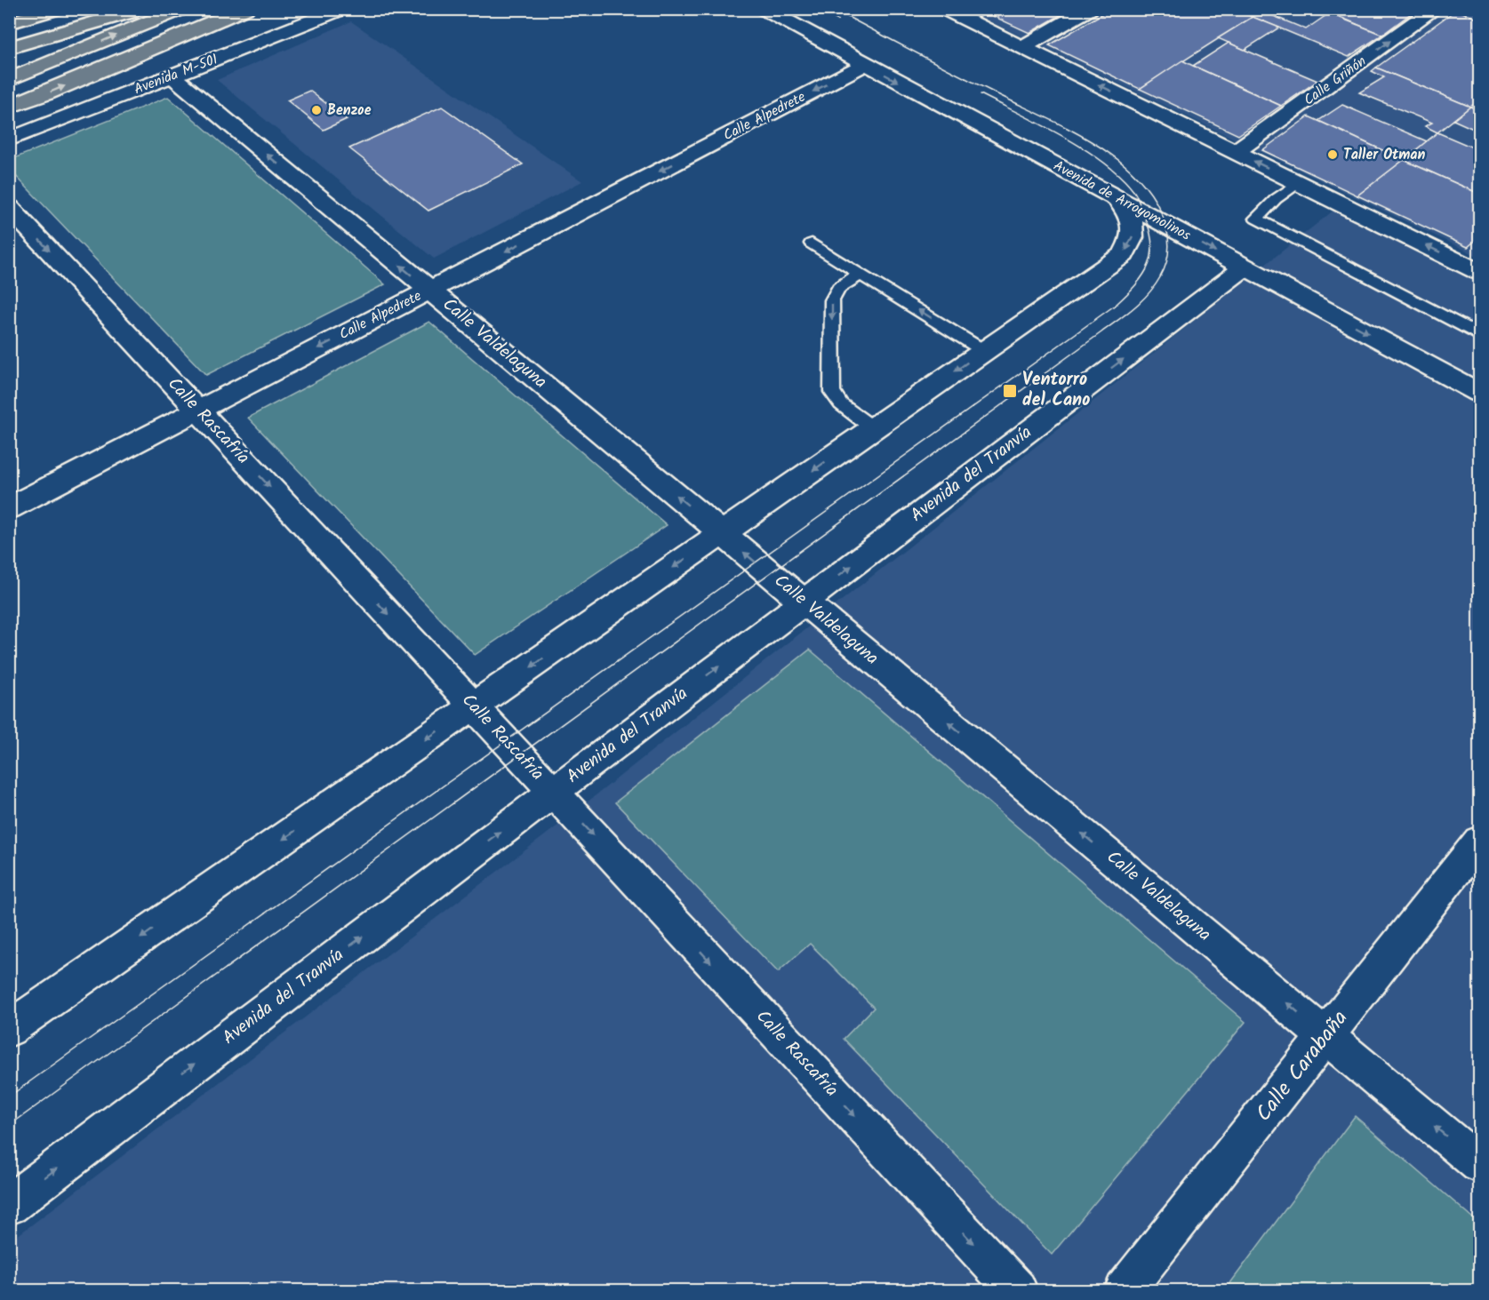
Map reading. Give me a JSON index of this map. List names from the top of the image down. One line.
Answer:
{"streets":{"street":["Avenida M-501","Calle Griñón","Calle Alpedrete","Avenida de Arroyomolinos","Calle Valdelaguna","Calle Rascafría","Avenida del Tranvía","Calle Carabaña"]},"crossings":[["Avenida M-501","Calle Valdelaguna"],["Calle Alpedrete","Avenida de Arroyomolinos"],["Calle Alpedrete","Calle Valdelaguna"],["Calle Alpedrete","Calle Rascafría"],["Avenida de Arroyomolinos","Avenida del Tranvía"],["Calle Valdelaguna","Avenida del Tranvía"],["Calle Valdelaguna","Calle Carabaña"],["Calle Rascafría","Avenida del Tranvía"]],"one_way":["Calle Griñón","Calle Alpedrete","Calle Valdelaguna","Calle Rascafría"],"places":{"other":["Benzoe","Taller Otman"],"transit":["Ventorro del Cano"]}}
